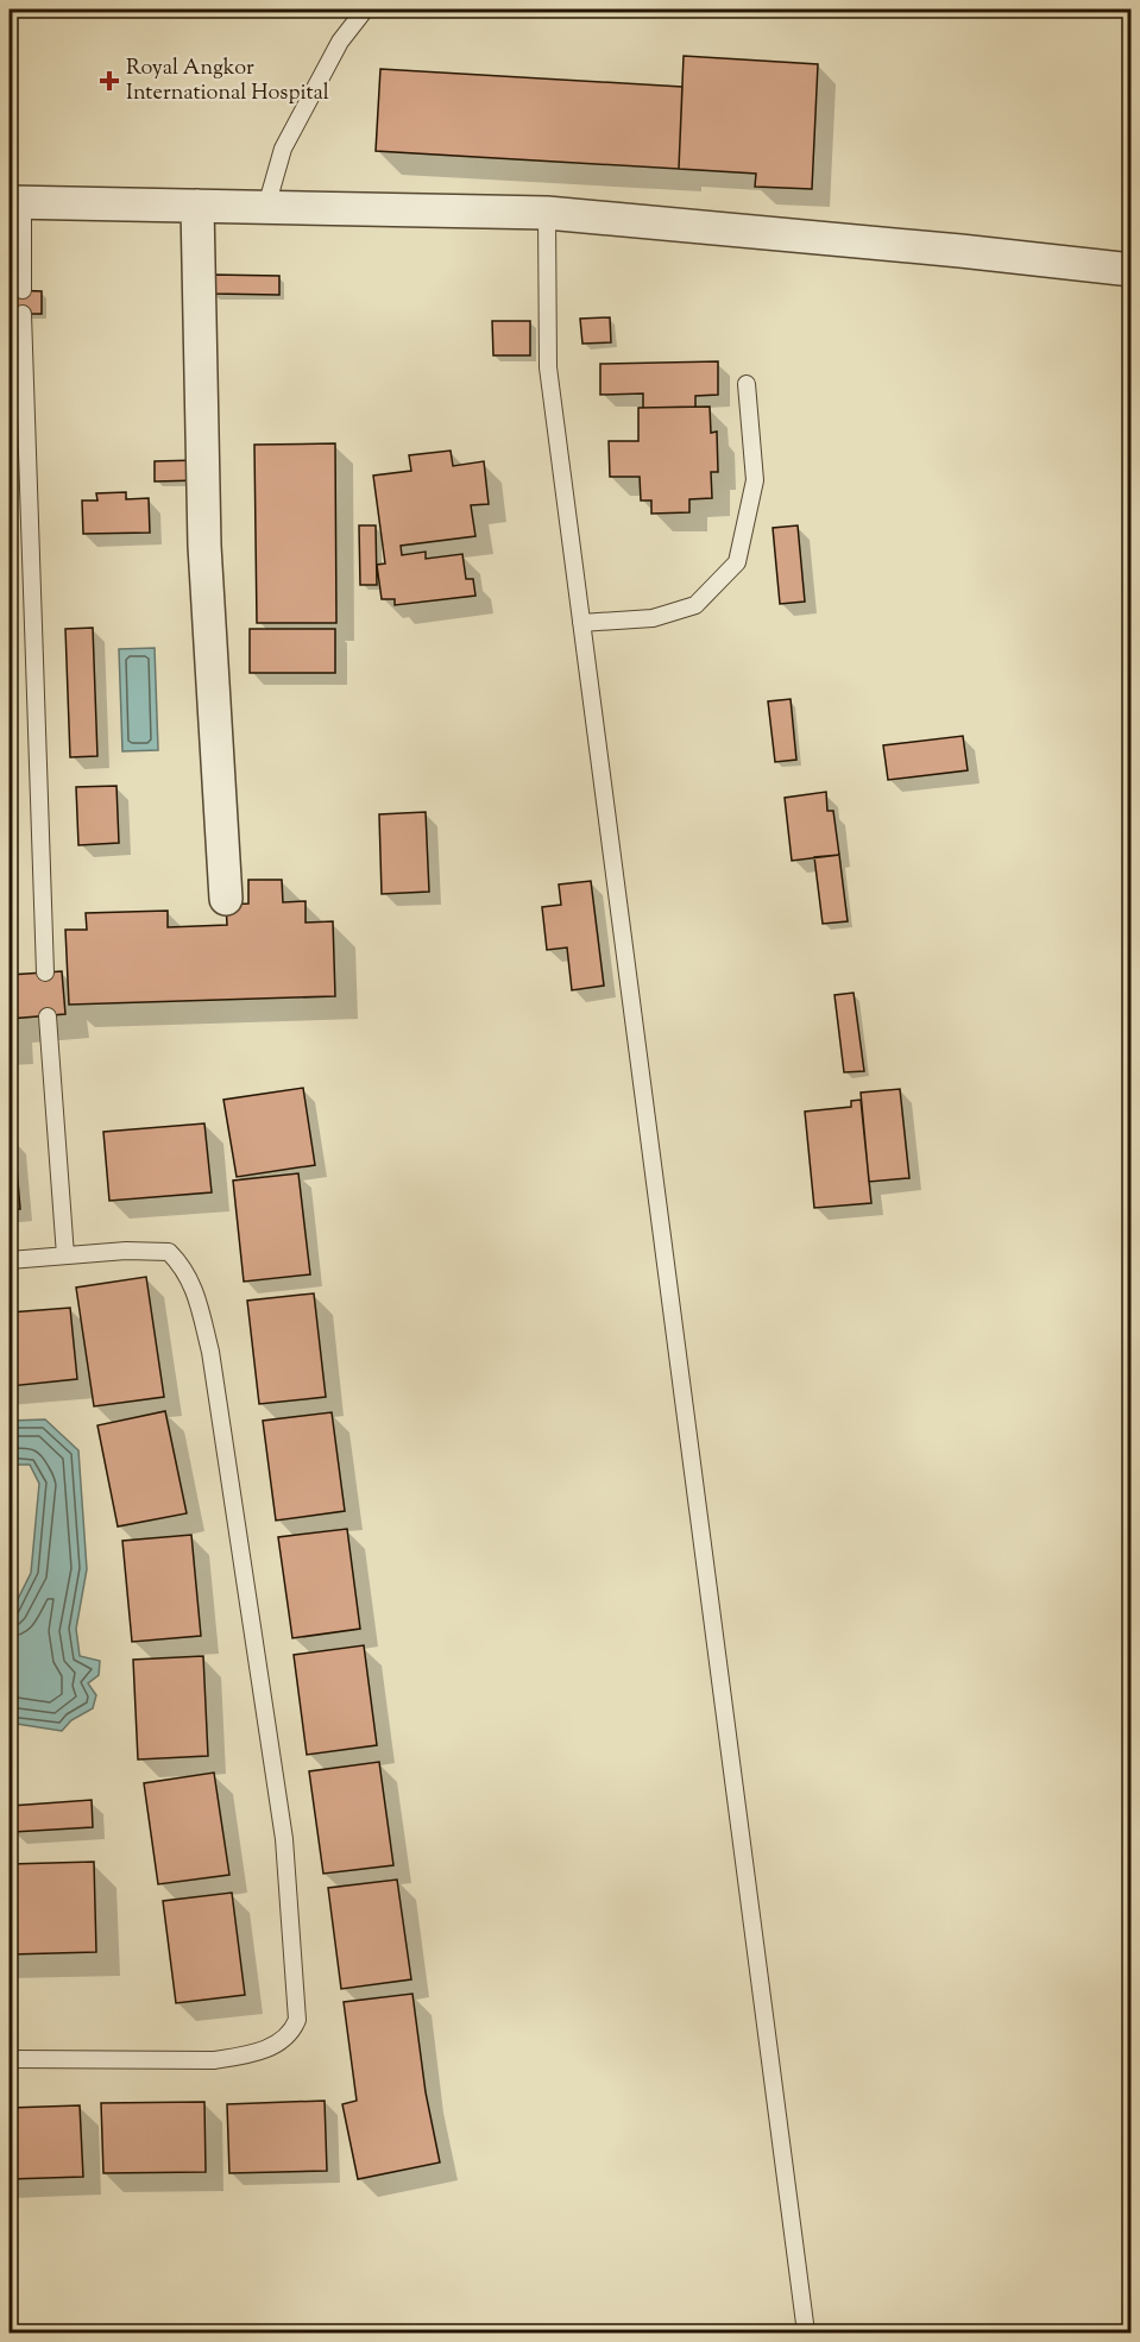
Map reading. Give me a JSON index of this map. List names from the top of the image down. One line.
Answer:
{"places":{"health":["Royal Angkor International Hospital"]}}
